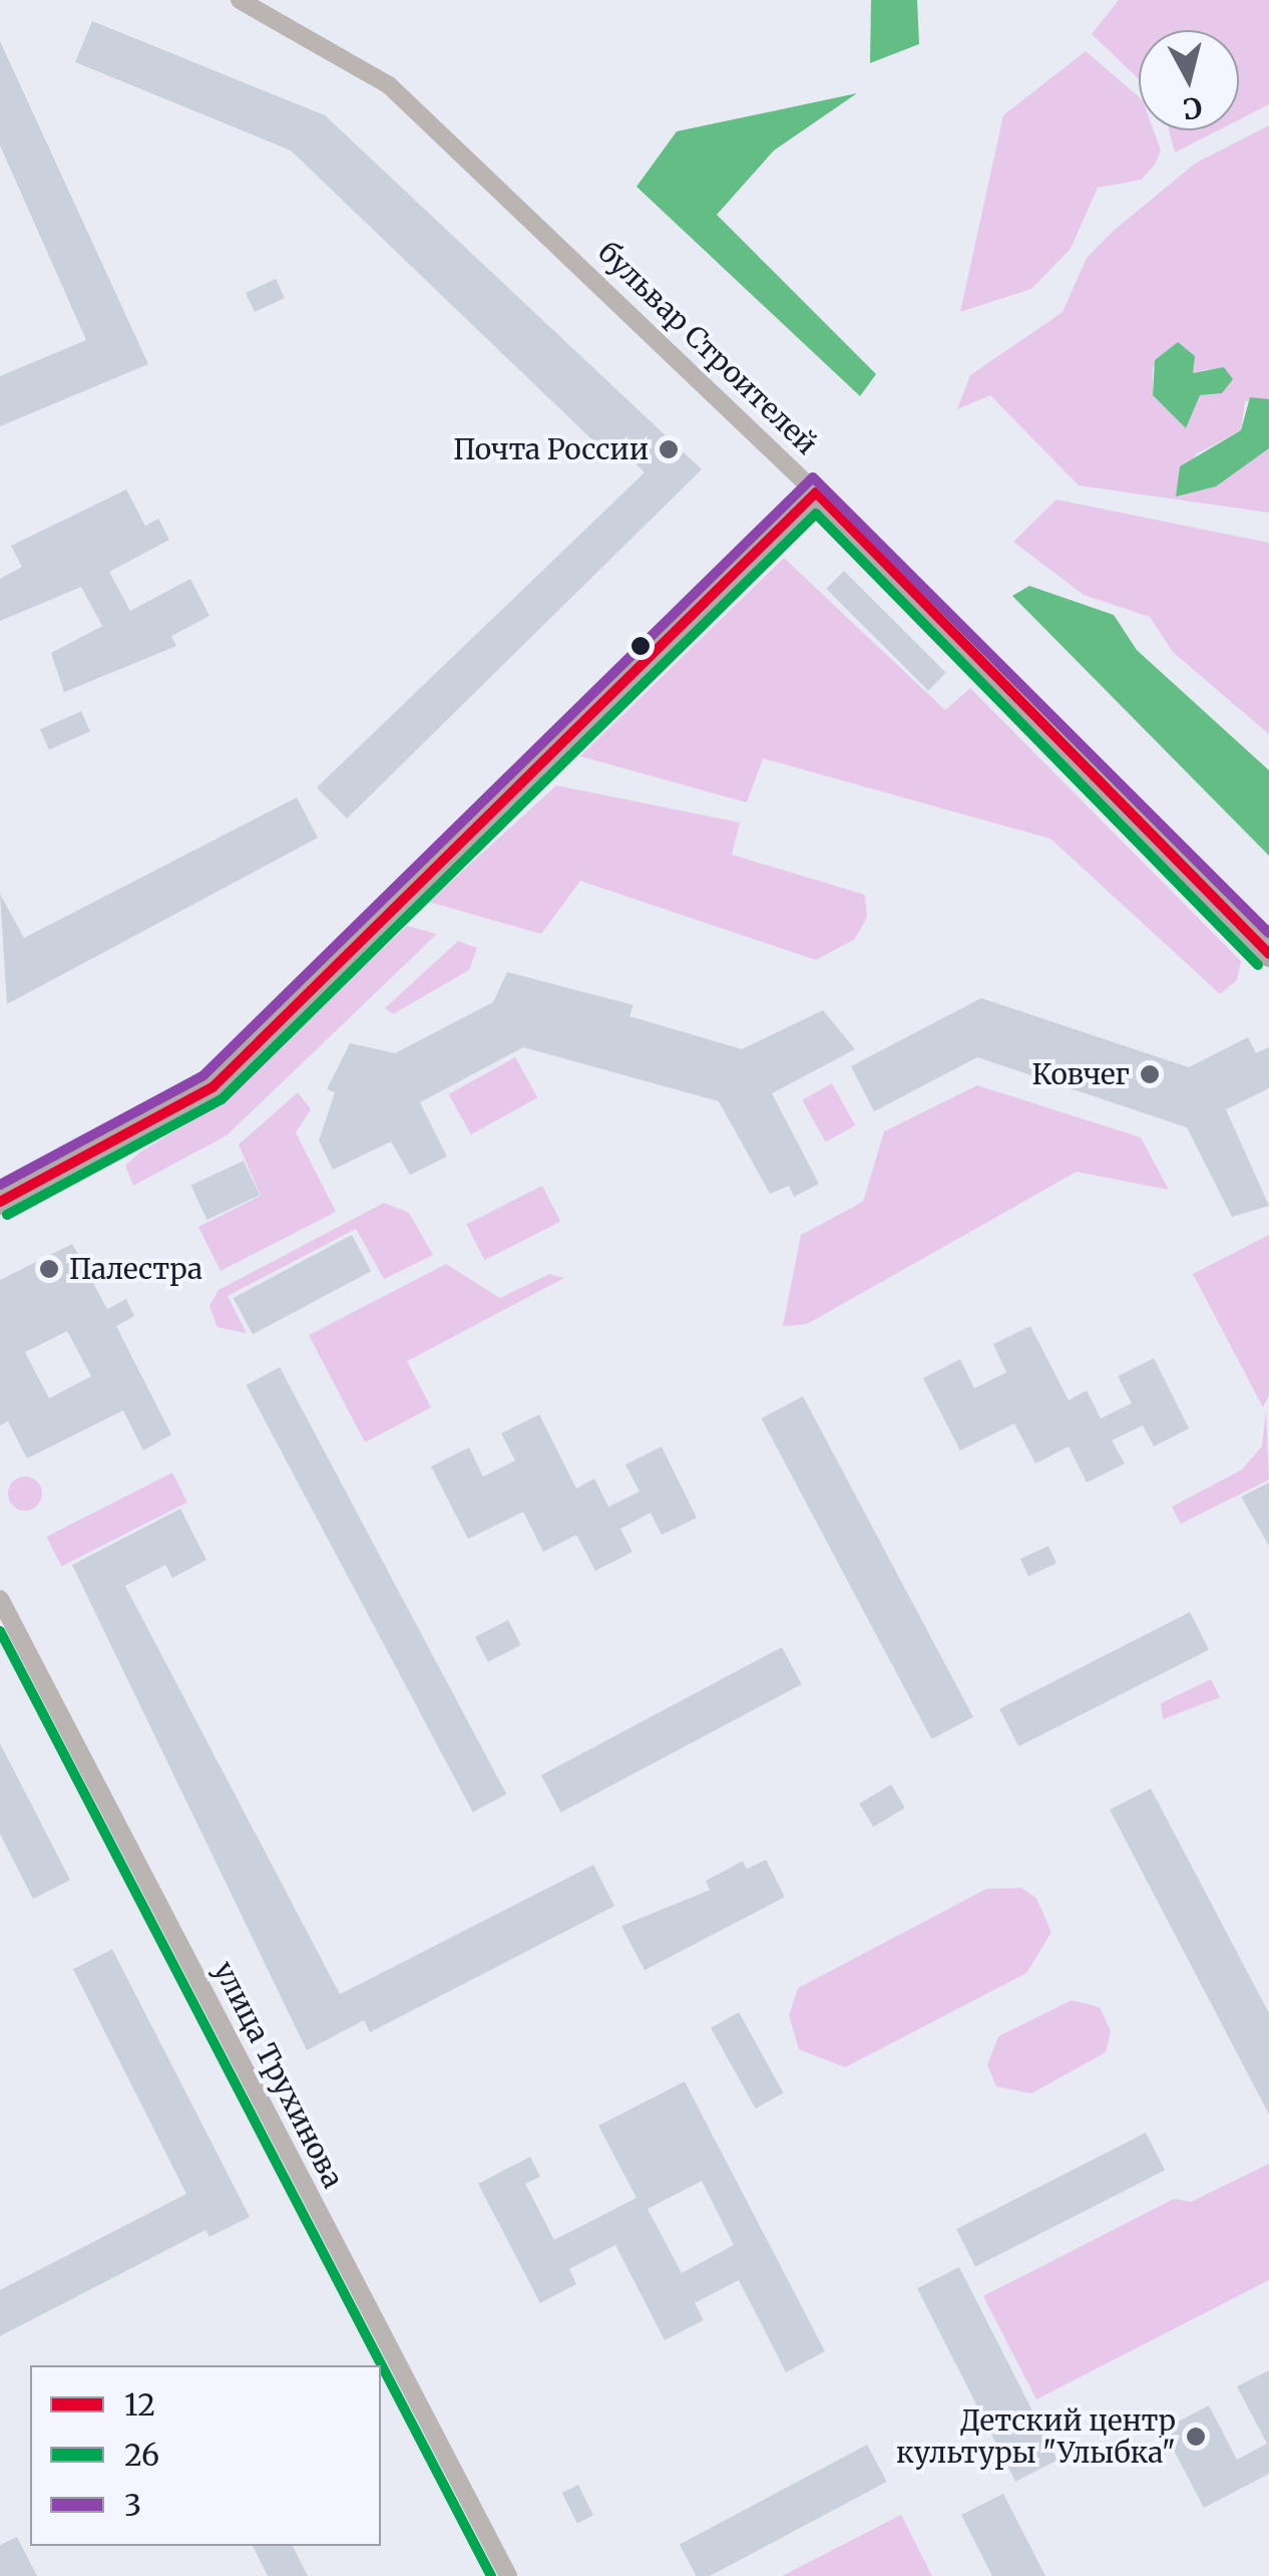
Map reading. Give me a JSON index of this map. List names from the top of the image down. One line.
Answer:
{"streets":{"street":["бульвар Строителей","улица Трухинова"]},"places":["Почта России","Ковчег","Палестра","Детский центр культуры \"Улыбка\""],"lines":["transit line 3","transit line 12","transit line 26"],"legend":["12","26","3"],"north":"bottom"}
